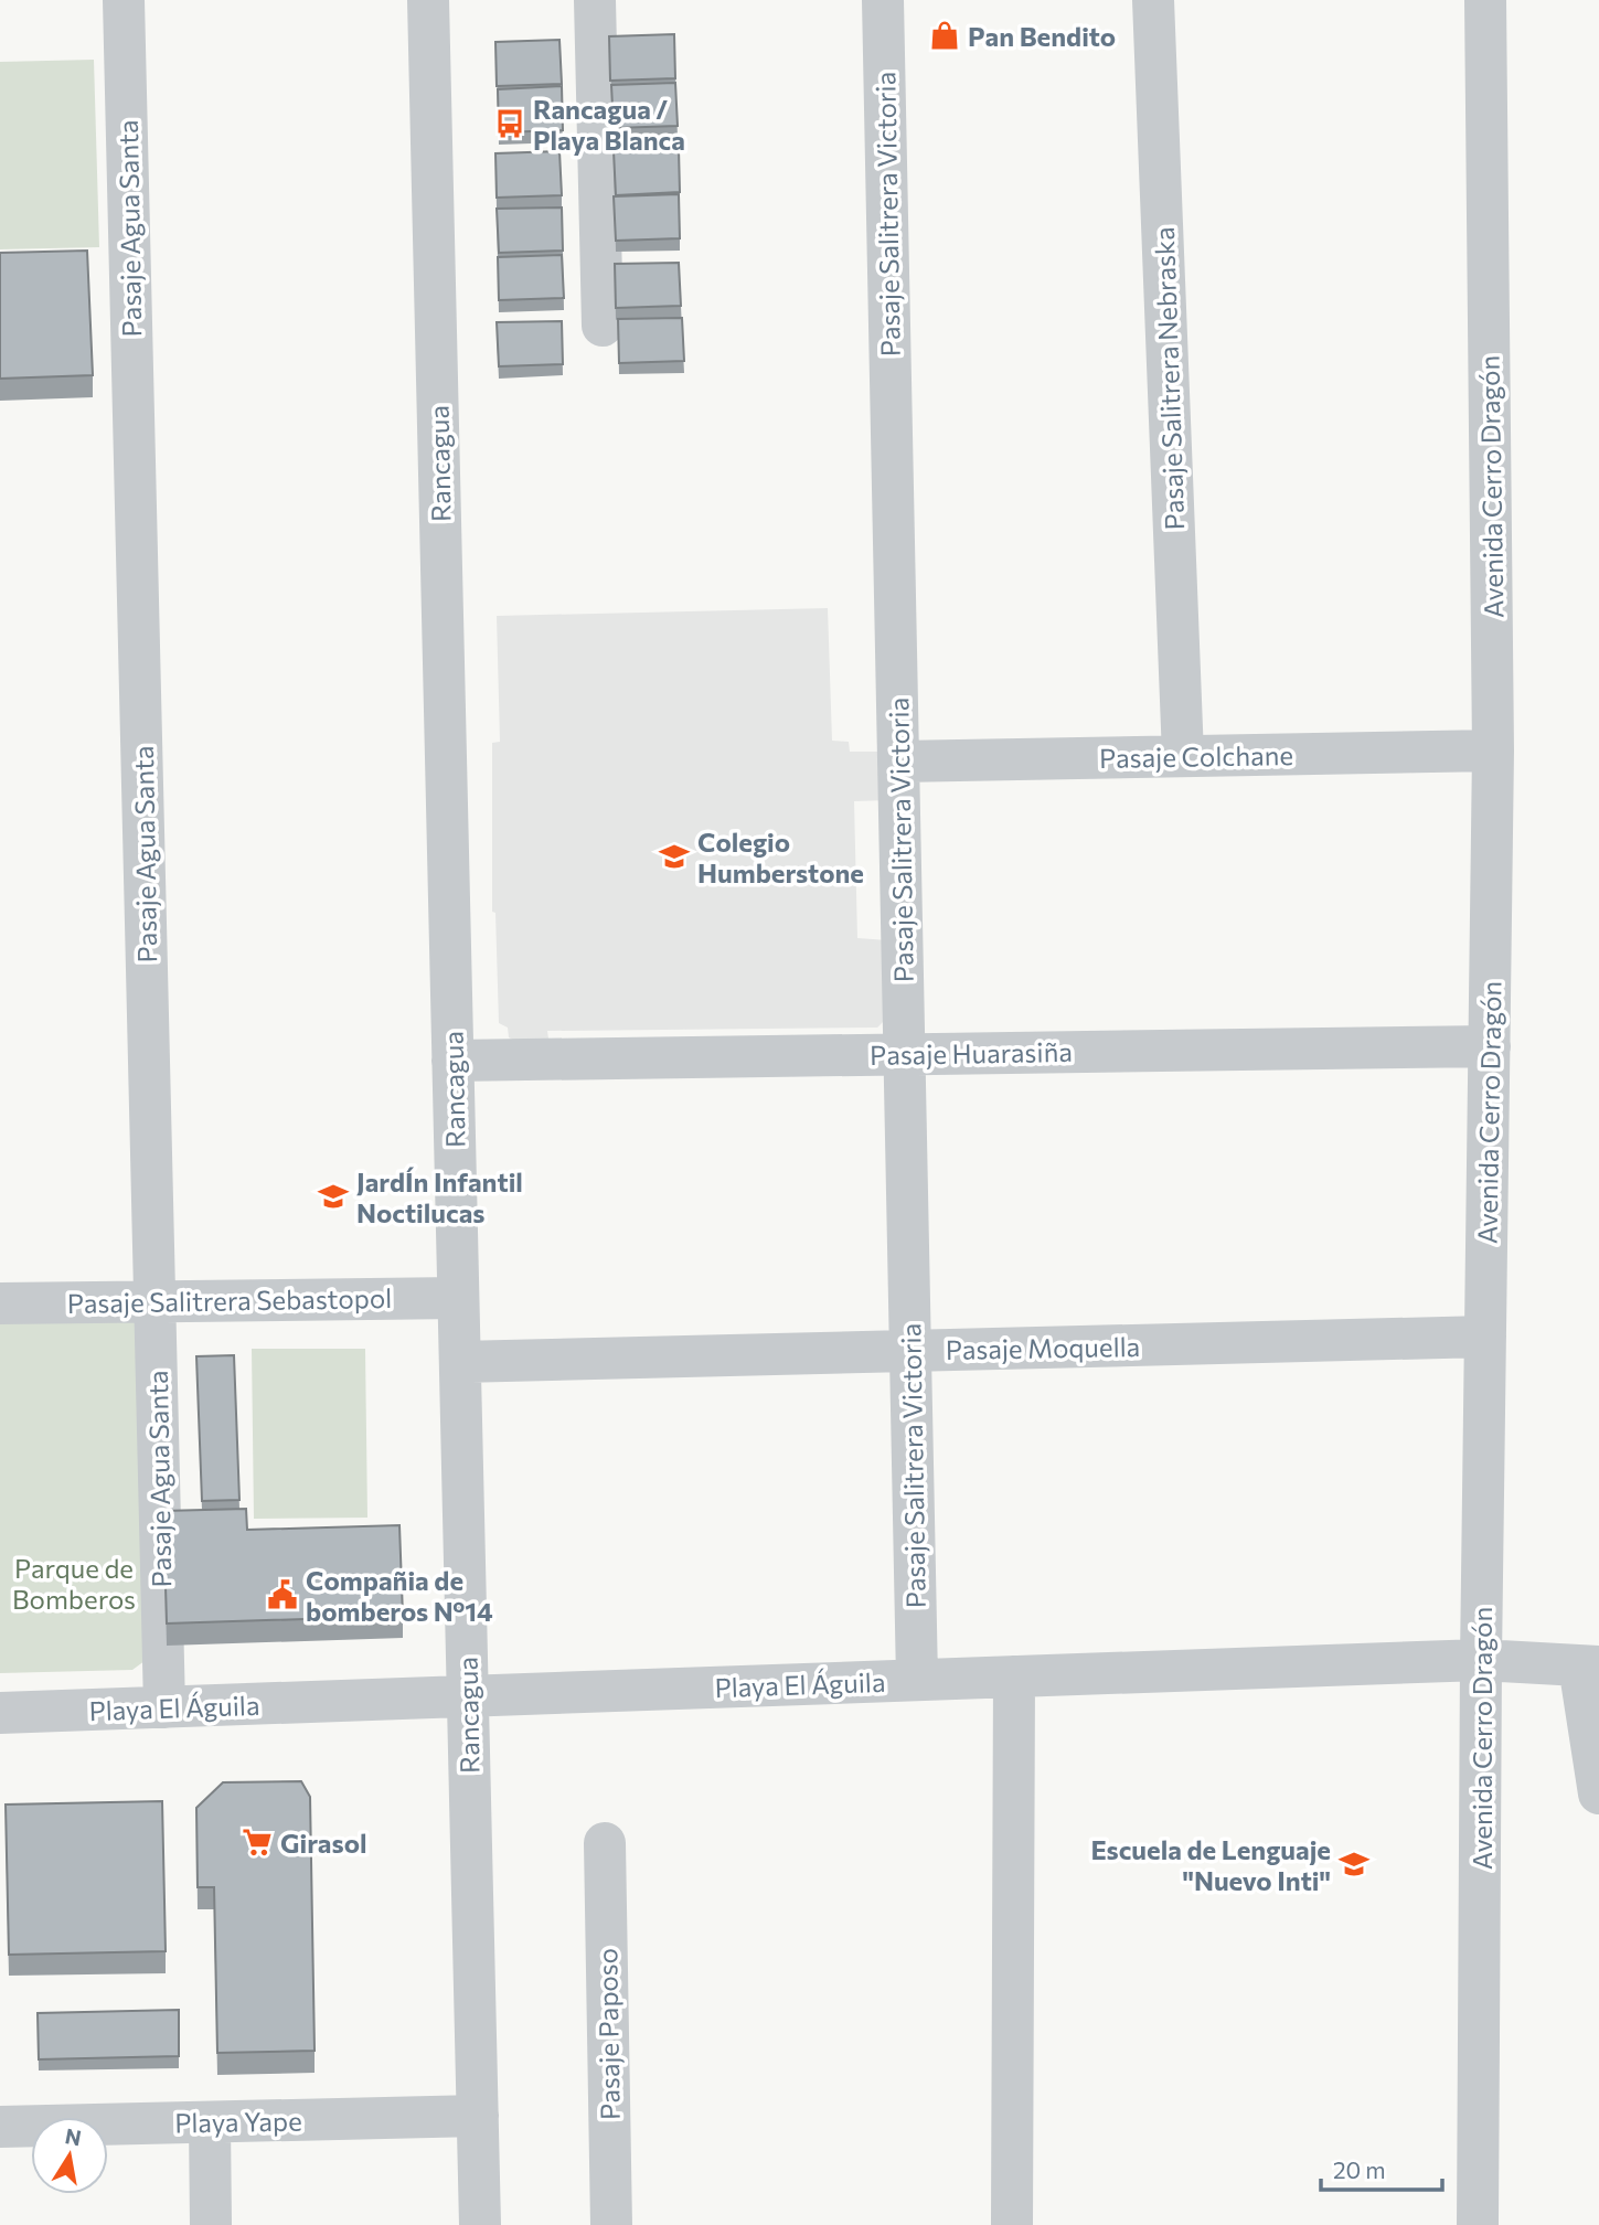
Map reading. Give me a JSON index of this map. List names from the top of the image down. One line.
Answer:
{"streets":{"street":["Pasaje Salitrera Victoria","Pasaje Agua Santa","Pasaje Salitrera Nebraska","Rancagua","Avenida Cerro Dragón","Pasaje Colchane","Pasaje Huarasiña","Pasaje Salitrera Sebastopol","Pasaje Moquella","Playa El Águila","Pasaje Paposo","Playa Yape"]},"crossings":[["Pasaje Salitrera Victoria","Pasaje Colchane"],["Pasaje Salitrera Victoria","Pasaje Huarasiña"],["Pasaje Salitrera Victoria","Pasaje Moquella"],["Pasaje Salitrera Victoria","Playa El Águila"],["Pasaje Agua Santa","Pasaje Salitrera Sebastopol"],["Pasaje Agua Santa","Playa El Águila"],["Pasaje Salitrera Nebraska","Pasaje Colchane"],["Rancagua","Pasaje Huarasiña"],["Rancagua","Pasaje Salitrera Sebastopol"],["Rancagua","Pasaje Moquella"],["Rancagua","Playa El Águila"],["Rancagua","Playa Yape"],["Avenida Cerro Dragón","Pasaje Colchane"],["Avenida Cerro Dragón","Pasaje Huarasiña"],["Avenida Cerro Dragón","Pasaje Moquella"],["Avenida Cerro Dragón","Playa El Águila"]],"parks":["Parque de Bomberos"],"places":{"shop":["Pan Bendito"],"bus stop":["Rancagua / Playa Blanca"],"school or university":["Colegio Humberstone","JardÍn Infantil Noctilucas","Escuela de Lenguaje \"Nuevo Inti\""],"public building":["Compañia de bomberos Nº14"],"supermarket":["Girasol"]},"scale_bar":"20 m","north":"top"}
